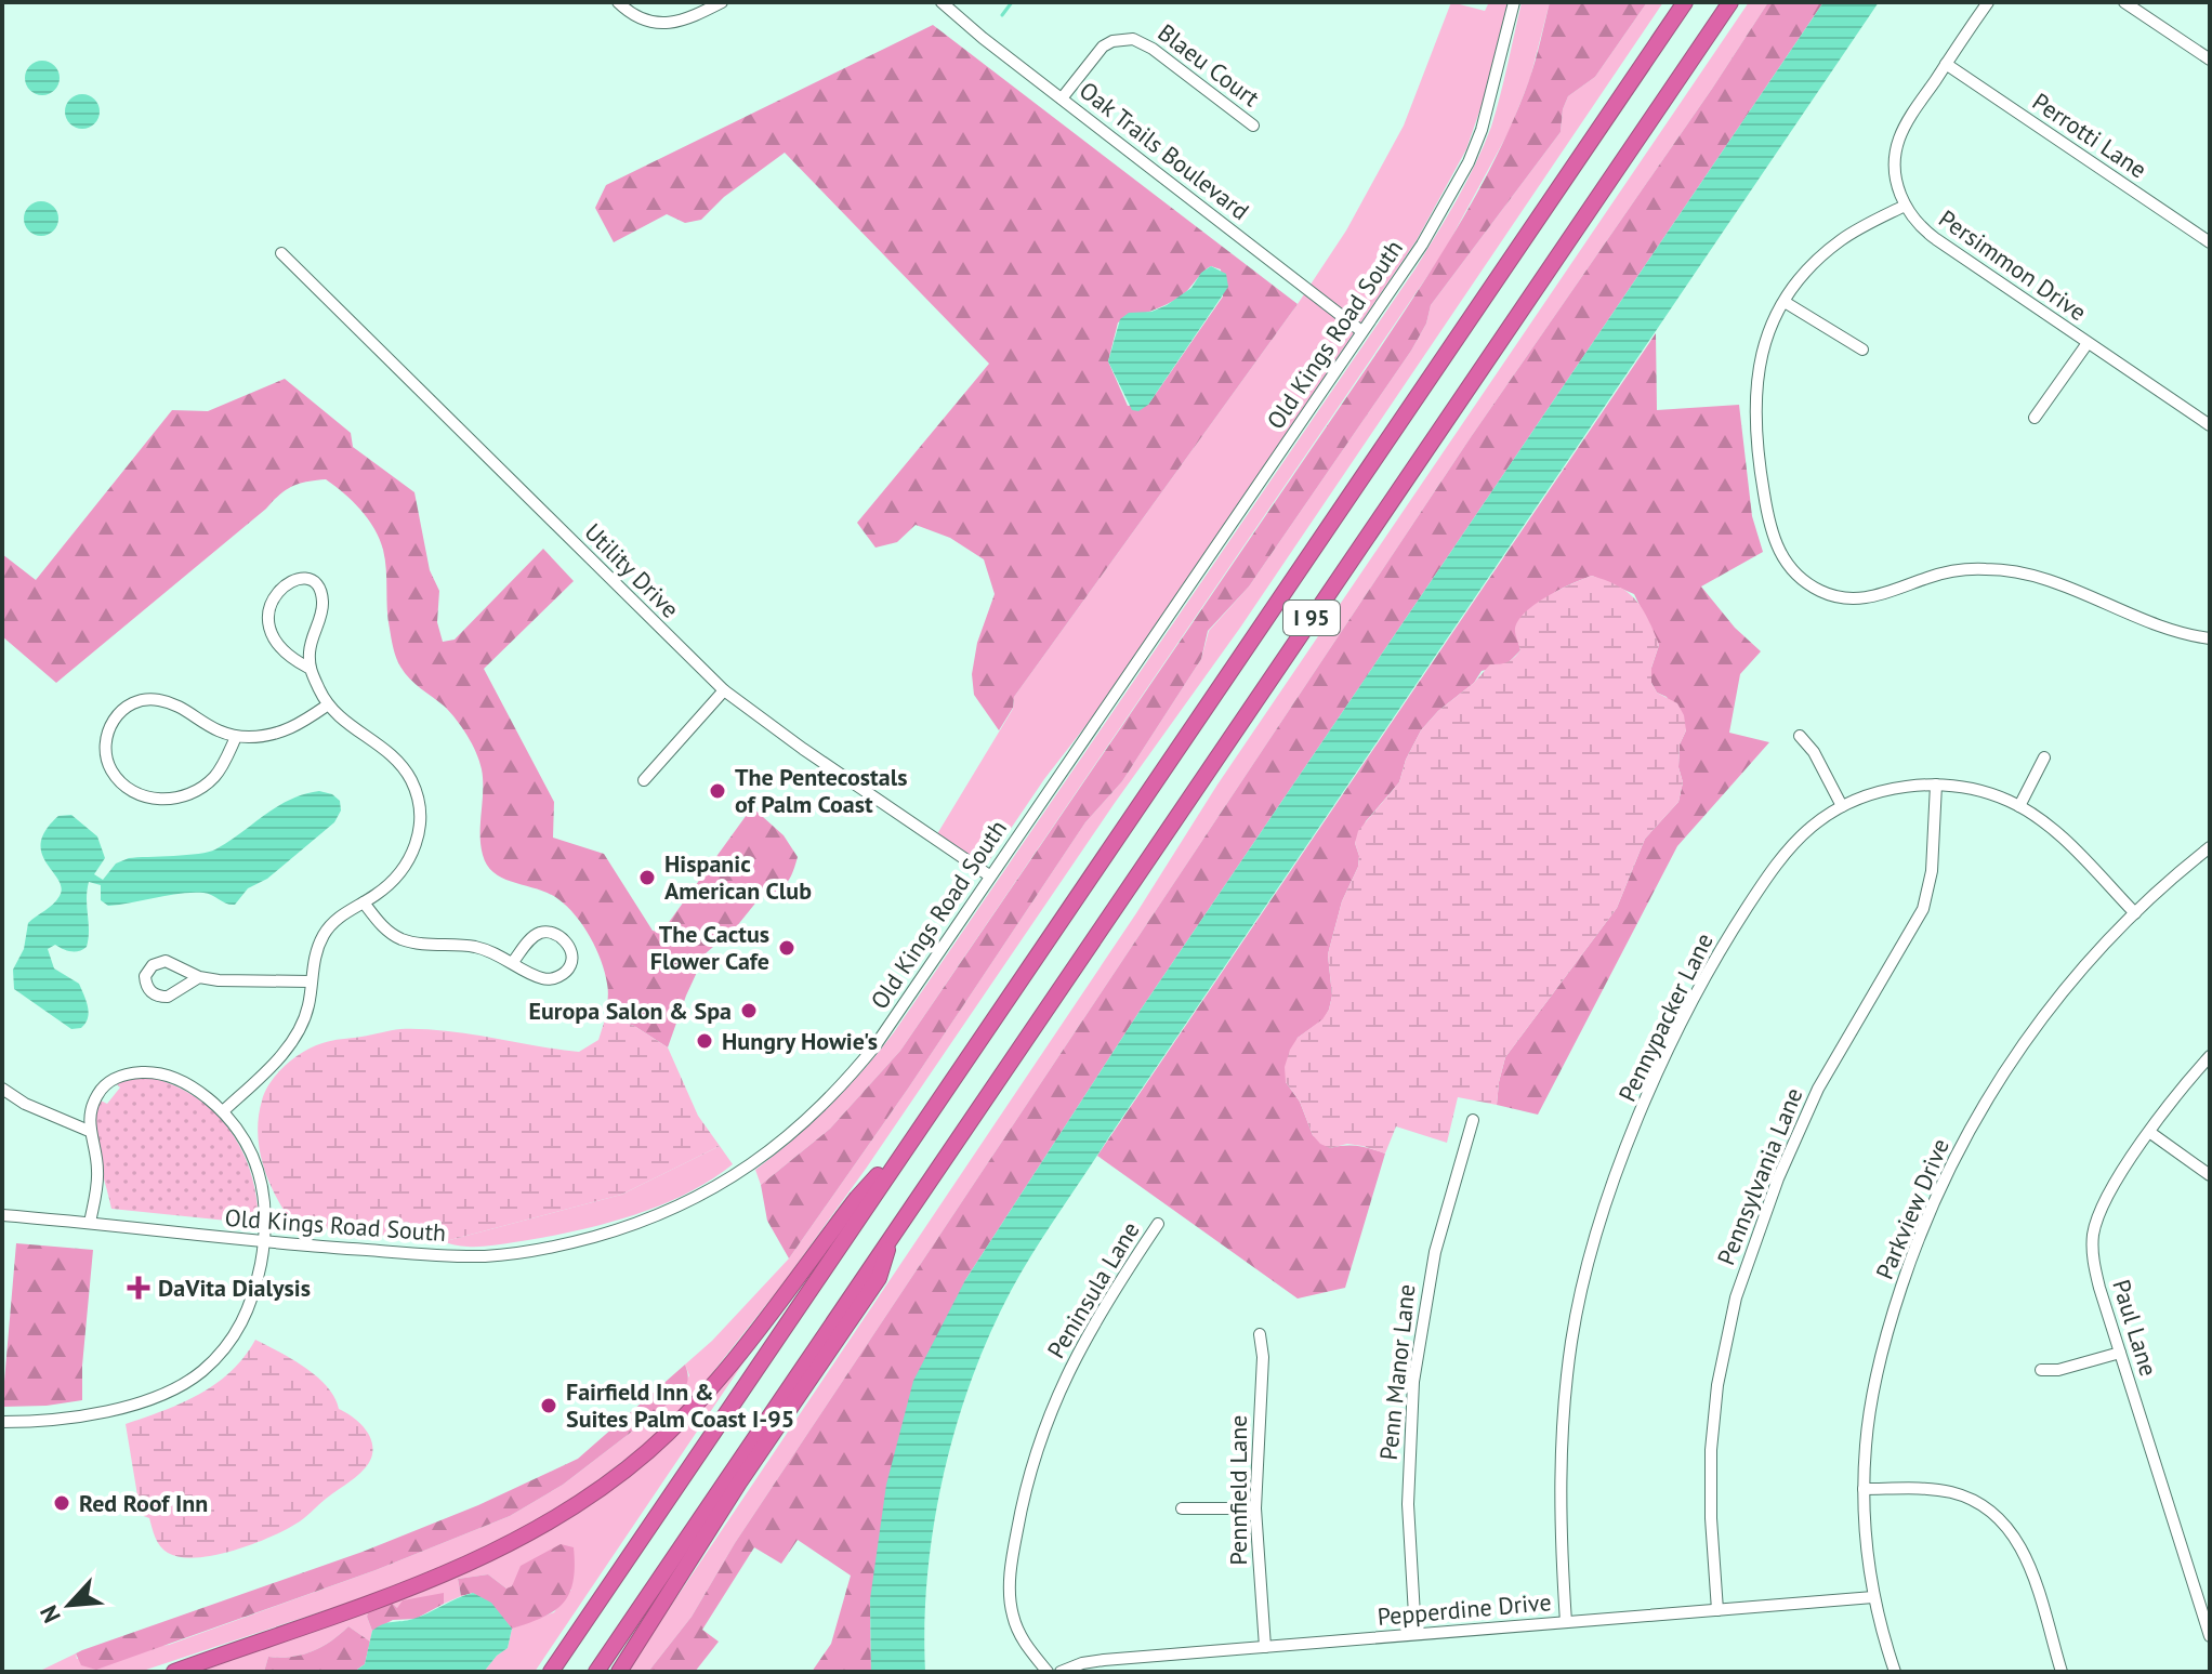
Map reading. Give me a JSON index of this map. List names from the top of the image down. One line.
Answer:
{"streets":{"highway":["I 95"],"street":["Blaeu Court","Perrotti Lane","Oak Trails Boulevard","Persimmon Drive","Old Kings Road South","Utility Drive","Pennypacker Lane","Pennsylvania Lane","Parkview Drive","Peninsula Lane","Paul Lane","Penn Manor Lane","Pennfield Lane","Pepperdine Drive"]},"crossings":[["Blaeu Court","Oak Trails Boulevard"],["Oak Trails Boulevard","Old Kings Road South"],["Old Kings Road South","Utility Drive"],["Pennypacker Lane","Pennsylvania Lane"],["Pennypacker Lane","Parkview Drive"],["Pennypacker Lane","Pepperdine Drive"],["Pennsylvania Lane","Pepperdine Drive"],["Parkview Drive","Pepperdine Drive"],["Penn Manor Lane","Pepperdine Drive"],["Pennfield Lane","Pepperdine Drive"]],"places":{"other":["The Pentecostals of Palm Coast","Hispanic American Club","The Cactus Flower Cafe","Europa Salon & Spa","Hungry Howie's","Fairfield Inn & Suites Palm Coast I-95","Red Roof Inn"],"health":["DaVita Dialysis"]},"north":"bottom left"}
